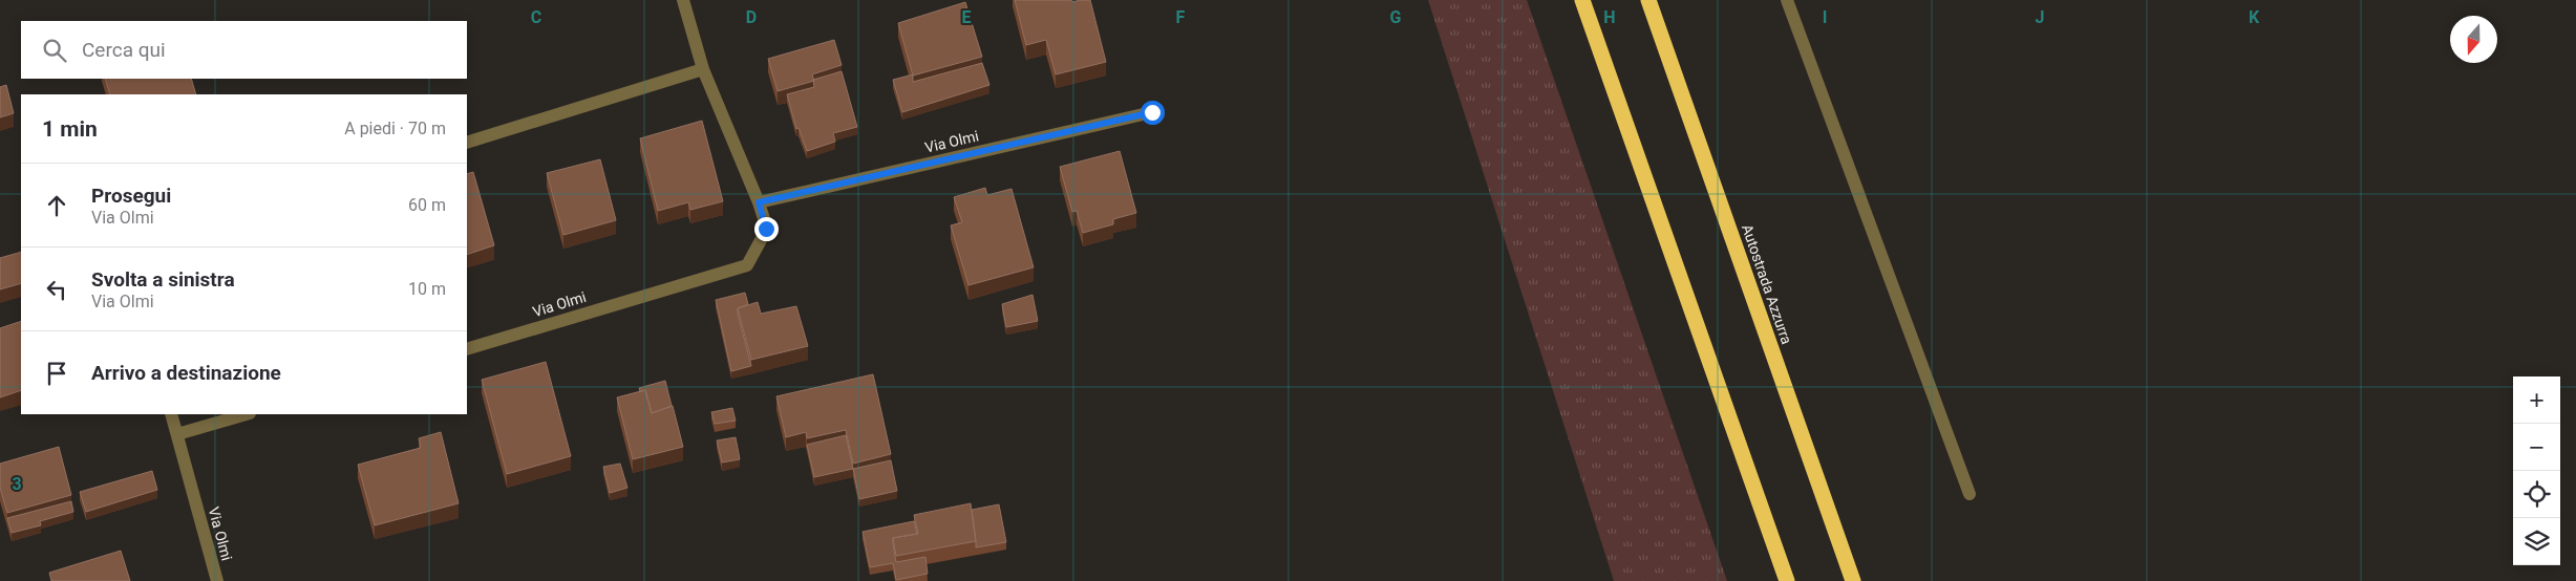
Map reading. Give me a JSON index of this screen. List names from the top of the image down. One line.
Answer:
{"streets":{"highway":["Autostrada Azzurra"],"street":["Via Olmi"]},"north":"bottom","page":{"search":"Cerca qui","heading":["1 min","A piedi · 70 m"],"list":[["Prosegui","Via Olmi","60 m"],["Svolta a sinistra","Via Olmi","10 m"],"Arrivo a destinazione"],"map_buttons":["+","−"]},"grid":{"columns":["C","D","E","F","G","H","I","J","K"],"rows":["3"]}}
